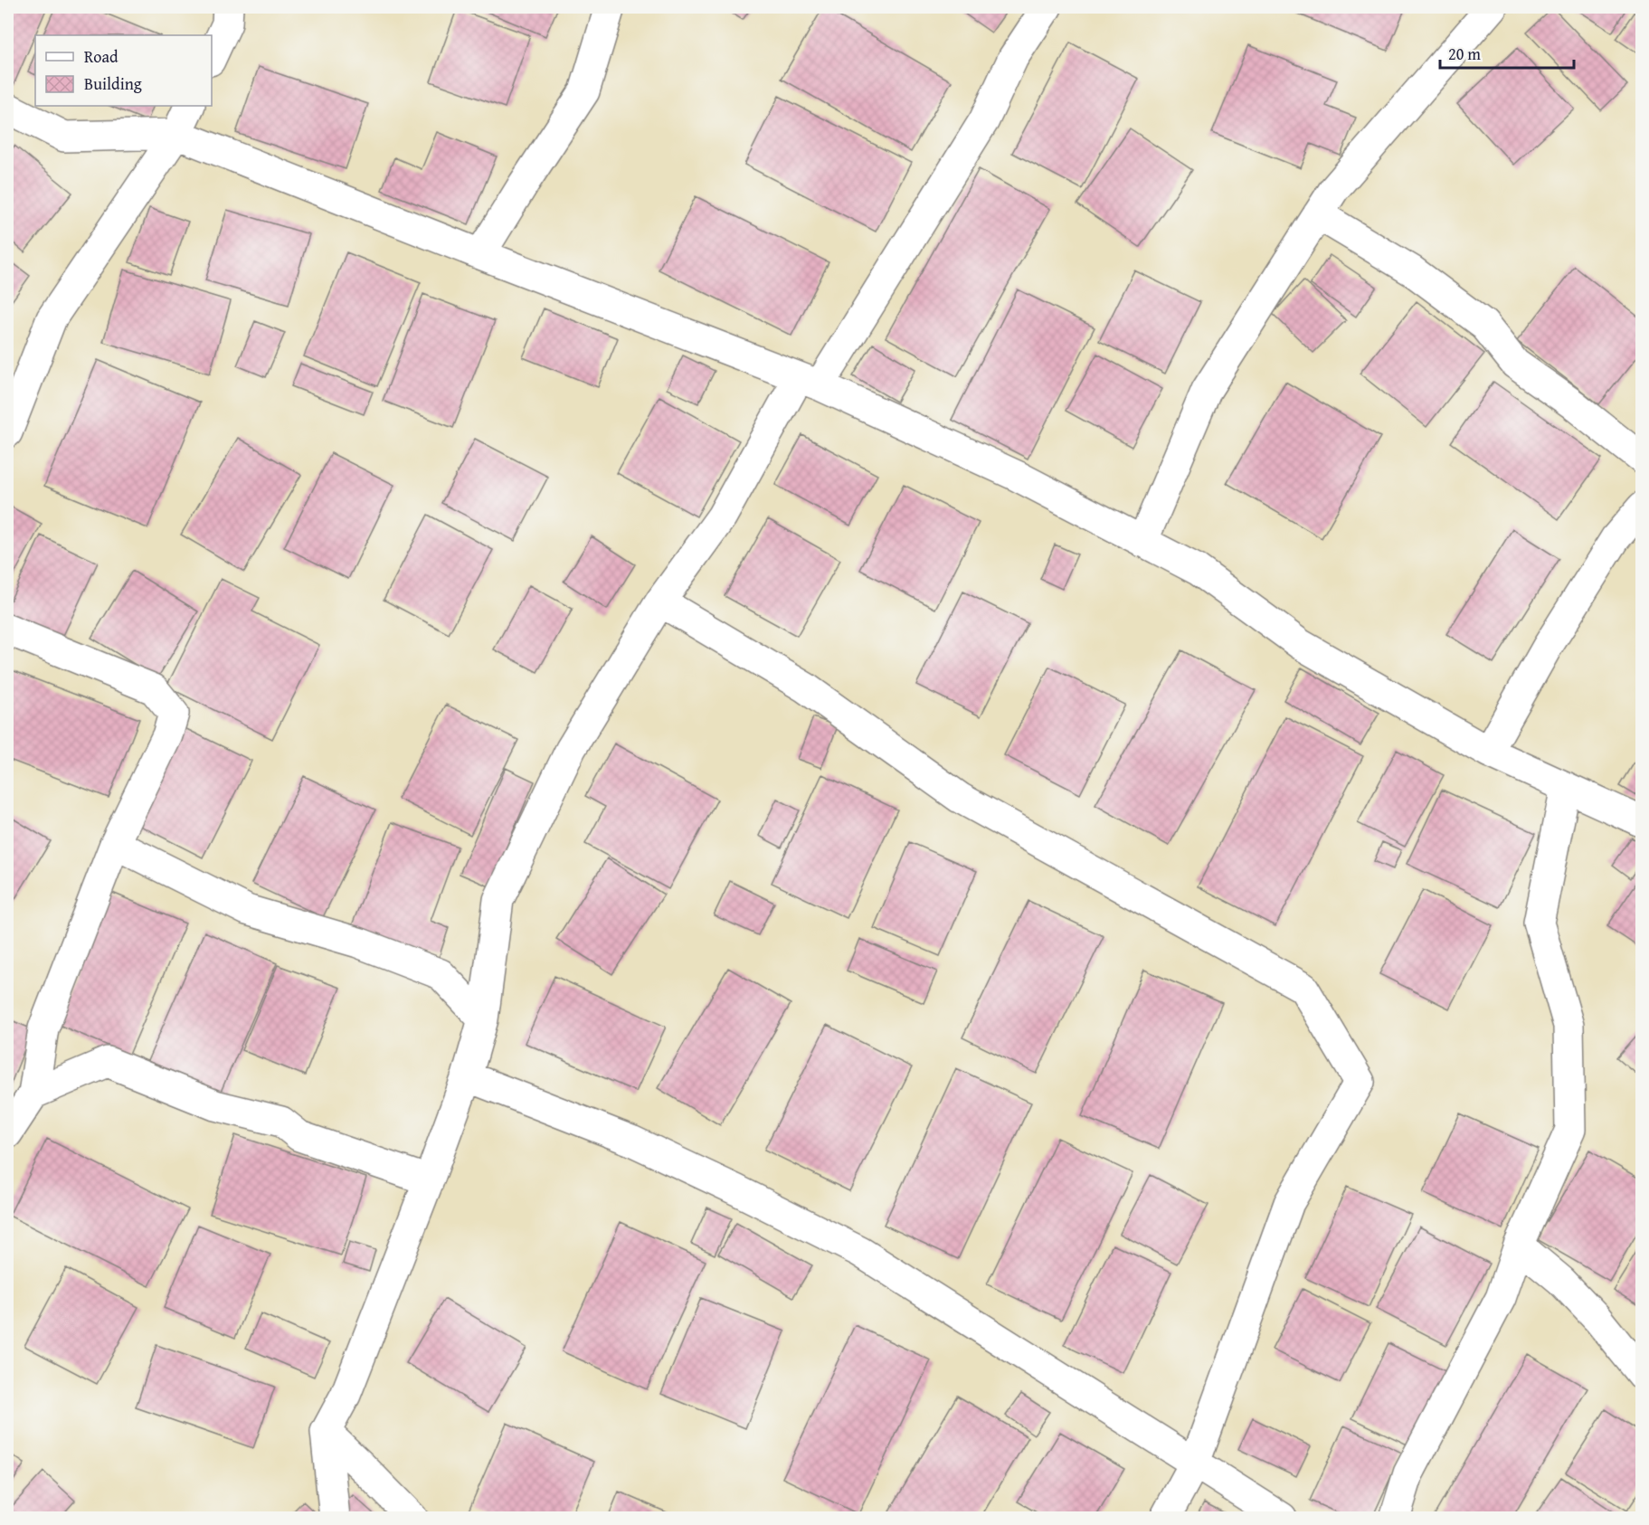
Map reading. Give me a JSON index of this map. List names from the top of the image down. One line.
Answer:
{"legend":["Road","Building"],"scale_bar":"20 m"}
